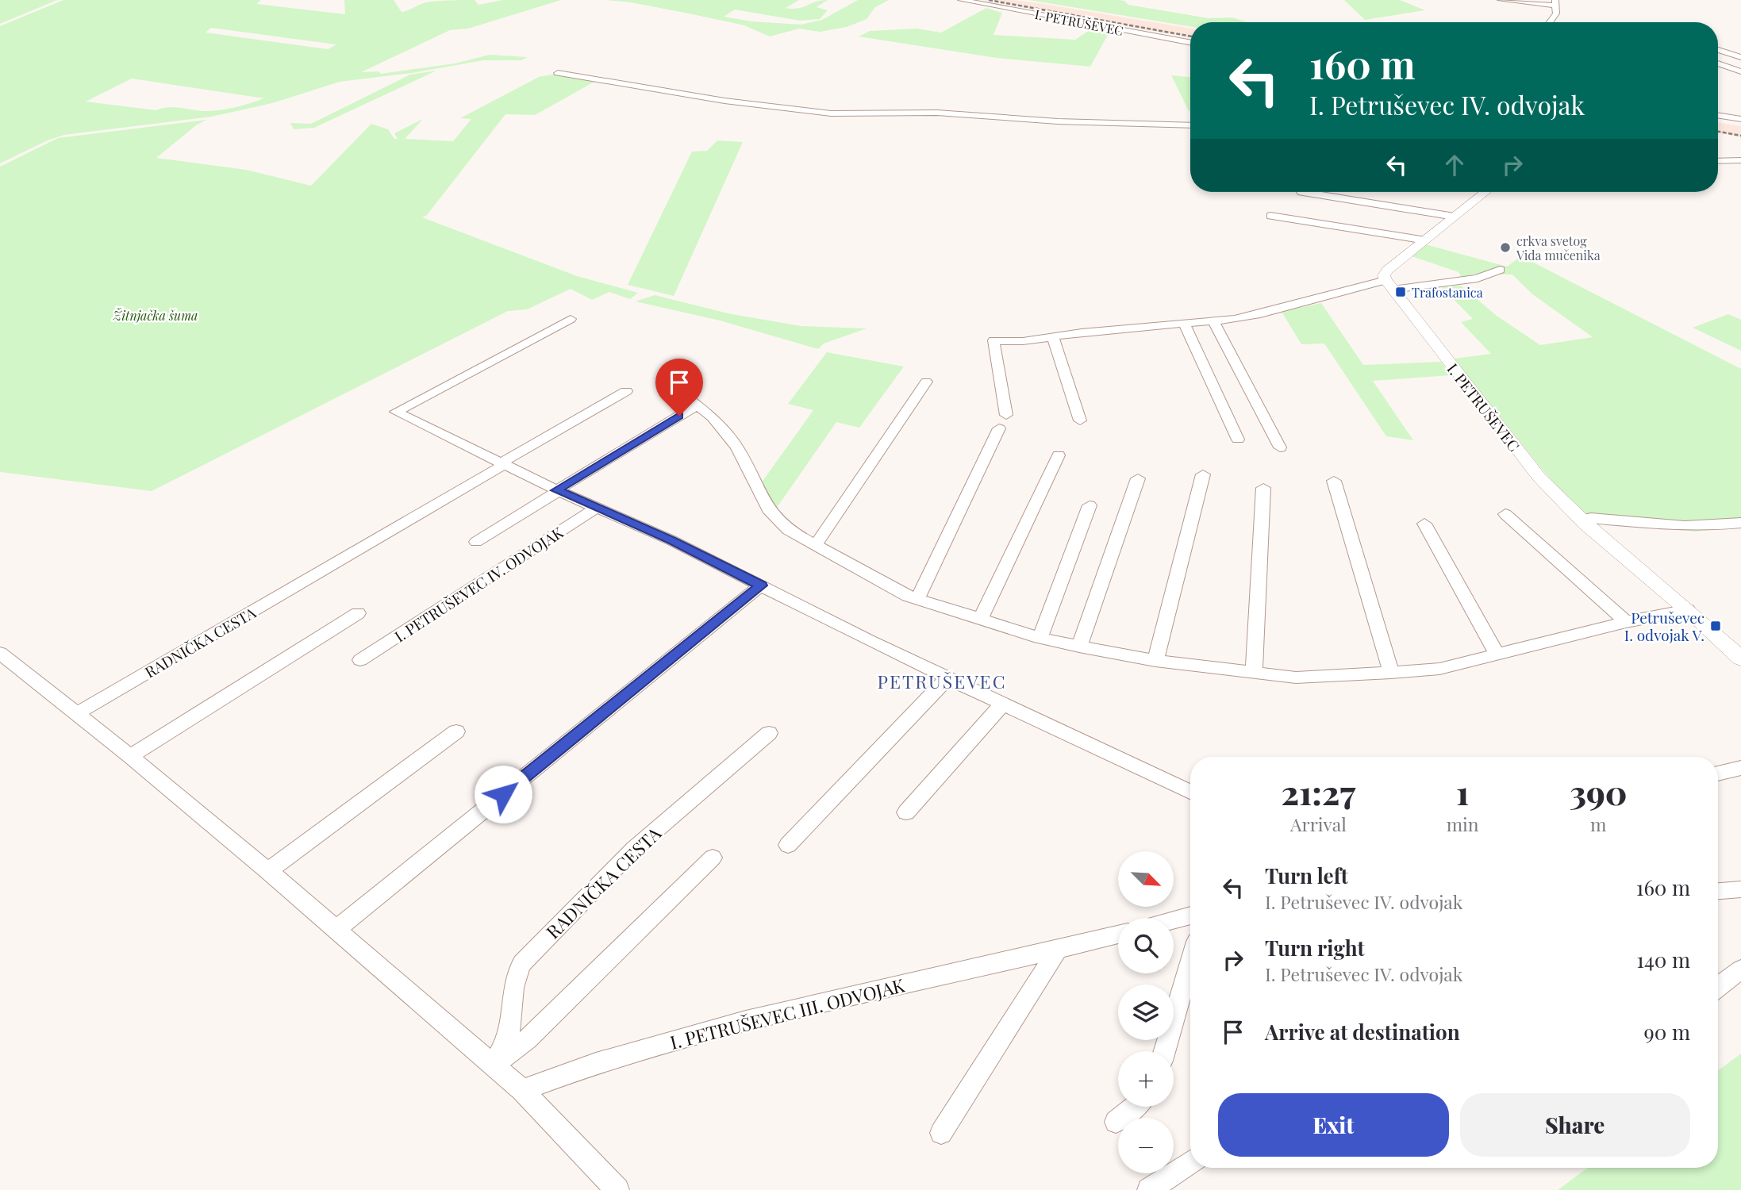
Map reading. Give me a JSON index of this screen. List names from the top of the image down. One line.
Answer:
{"streets":{"street":["I. PETRUŠEVEC","I. PETRUŠEVEC IV. ODVOJAK","RADNIČKA CESTA","I. PETRUŠEVEC III. ODVOJAK"]},"districts":["PETRUŠEVEC"],"parks":["Žitnjačka šuma"],"places":{"other":["crkva svetog Vida mučenika"],"transit":["Trafostanica","Petruševec I. odvojak V."]},"north":"bottom right","page":{"turn":["160 m","I. Petruševec IV. odvojak"],"eta":["21:27","Arrival","1","min","390","m"],"map_buttons":["+","−"],"list":[{"name":"Turn left","note":"I. Petruševec IV. odvojak","value":"160 m"},{"name":"Turn right","note":"I. Petruševec IV. odvojak","value":"140 m"},{"name":"Arrive at destination","value":"90 m"}],"buttons":["Exit","Share"]}}
